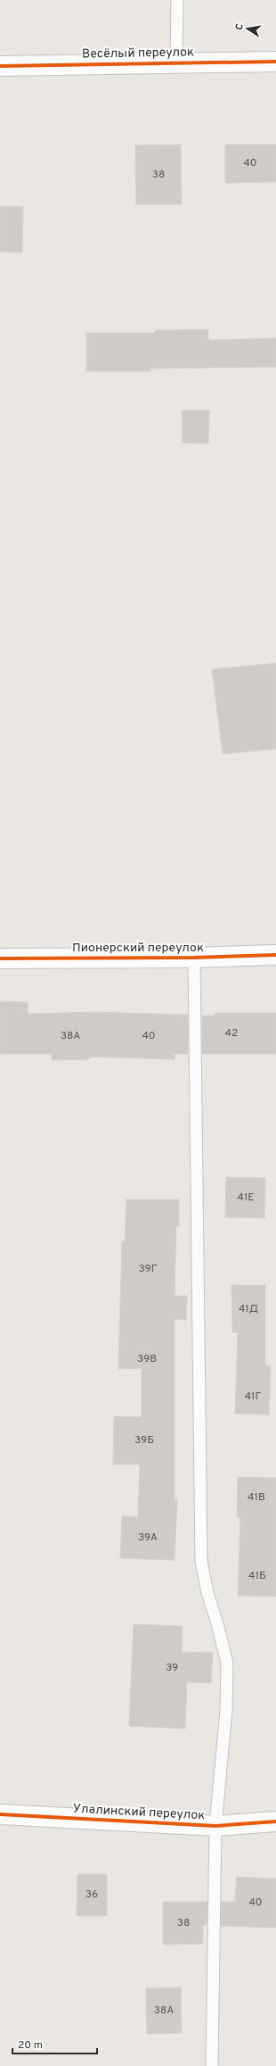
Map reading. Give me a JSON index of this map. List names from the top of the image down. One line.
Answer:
{"streets":{"street":["Весёлый переулок","Пионерский переулок","Улалинский переулок"]},"house_numbers":["40","38","42","38А","40","41Е","39Г","41Д","39В","41Г","39Б","41В","39А","41Б","39","36","40","38","38А"],"scale_bar":"20 m","north":"left"}
